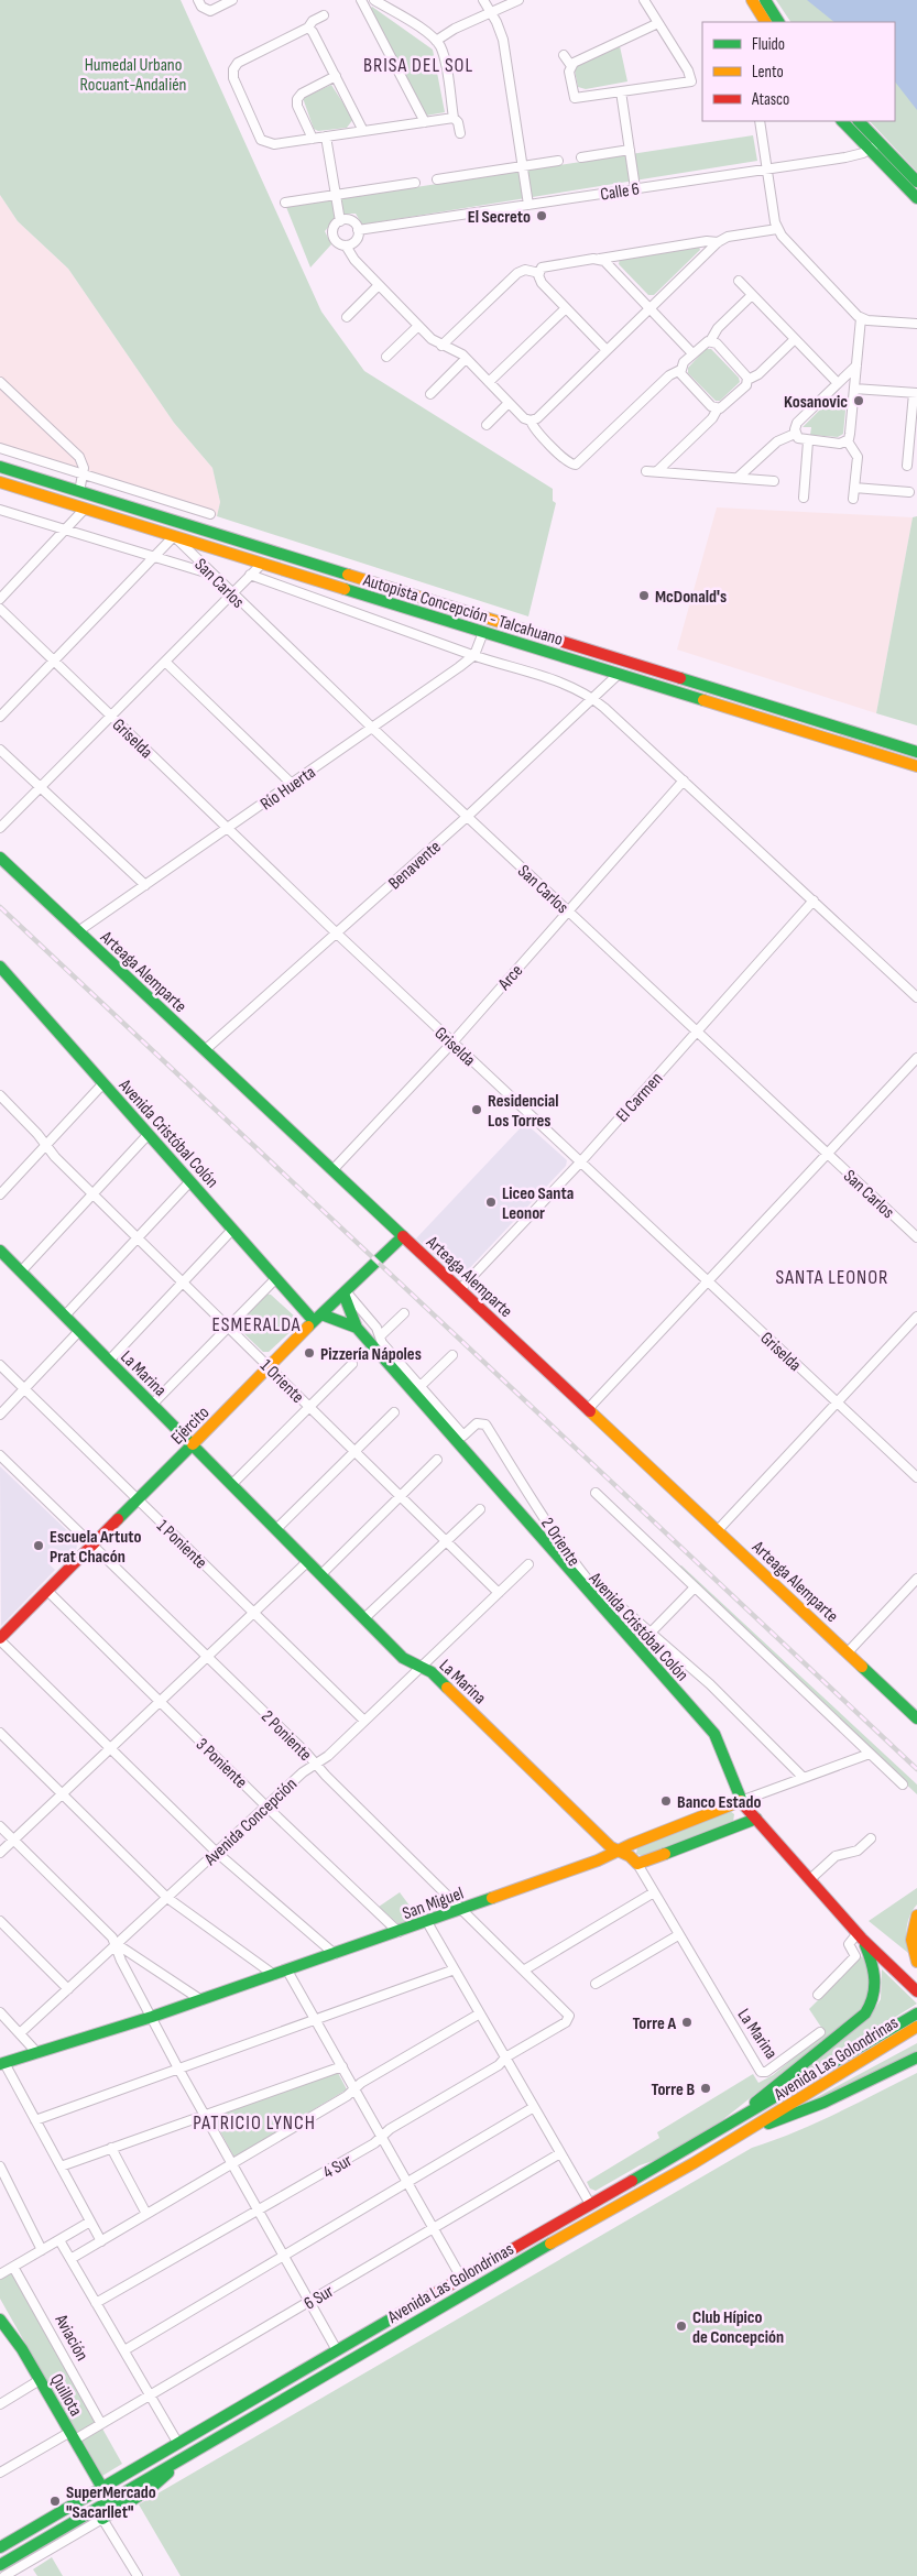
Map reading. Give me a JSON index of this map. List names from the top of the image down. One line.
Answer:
{"streets":{"main road":["Autopista Concepción - Talcahuano","Arteaga Alemparte","Avenida Cristóbal Colón","La Marina","Ejército","San Miguel","Avenida Las Golondrinas","Quillota"],"street":["Calle 6","San Carlos","Griselda","Río Huerta","Benavente","Arce","El Carmen","1 Oriente","2 Oriente","1 Poniente","2 Poniente","3 Poniente","Avenida Concepción","4 Sur","6 Sur","Aviación"]},"crossings":[["San Carlos","Autopista Concepción - Talcahuano"],["San Carlos","Río Huerta"],["San Carlos","Benavente"],["San Carlos","Arce"],["San Carlos","El Carmen"],["Autopista Concepción - Talcahuano","Benavente"],["Griselda","Río Huerta"],["Griselda","Benavente"],["Griselda","Arce"],["Griselda","El Carmen"],["Río Huerta","Arteaga Alemparte"],["Benavente","Arteaga Alemparte"],["Arteaga Alemparte","Arce"],["Arteaga Alemparte","El Carmen"],["Arteaga Alemparte","Ejército"],["Avenida Cristóbal Colón","Ejército"],["Avenida Cristóbal Colón","San Miguel"],["La Marina","Ejército"],["La Marina","Avenida Concepción"],["La Marina","San Miguel"],["1 Oriente","Ejército"],["1 Oriente","Avenida Concepción"],["Ejército","1 Poniente"],["Ejército","2 Poniente"],["Ejército","3 Poniente"],["2 Oriente","San Miguel"],["1 Poniente","Avenida Concepción"],["2 Poniente","Avenida Concepción"],["2 Poniente","San Miguel"],["2 Poniente","4 Sur"],["3 Poniente","Avenida Concepción"],["3 Poniente","San Miguel"],["Avenida Las Golondrinas","Quillota"],["6 Sur","Aviación"],["6 Sur","Quillota"]],"districts":["BRISA DEL SOL","SANTA LEONOR","ESMERALDA","PATRICIO LYNCH"],"parks":["Humedal Urbano Rocuant-Andalién"],"places":["El Secreto","Kosanovic","McDonald's","Residencial Los Torres","Liceo Santa Leonor","Pizzería Nápoles","Escuela Artuto Prat Chacón","Banco Estado","Torre A","Torre B","Club Hípico de Concepción","SuperMercado \"Sacarllet\""],"legend":["Fluido","Lento","Atasco"]}
